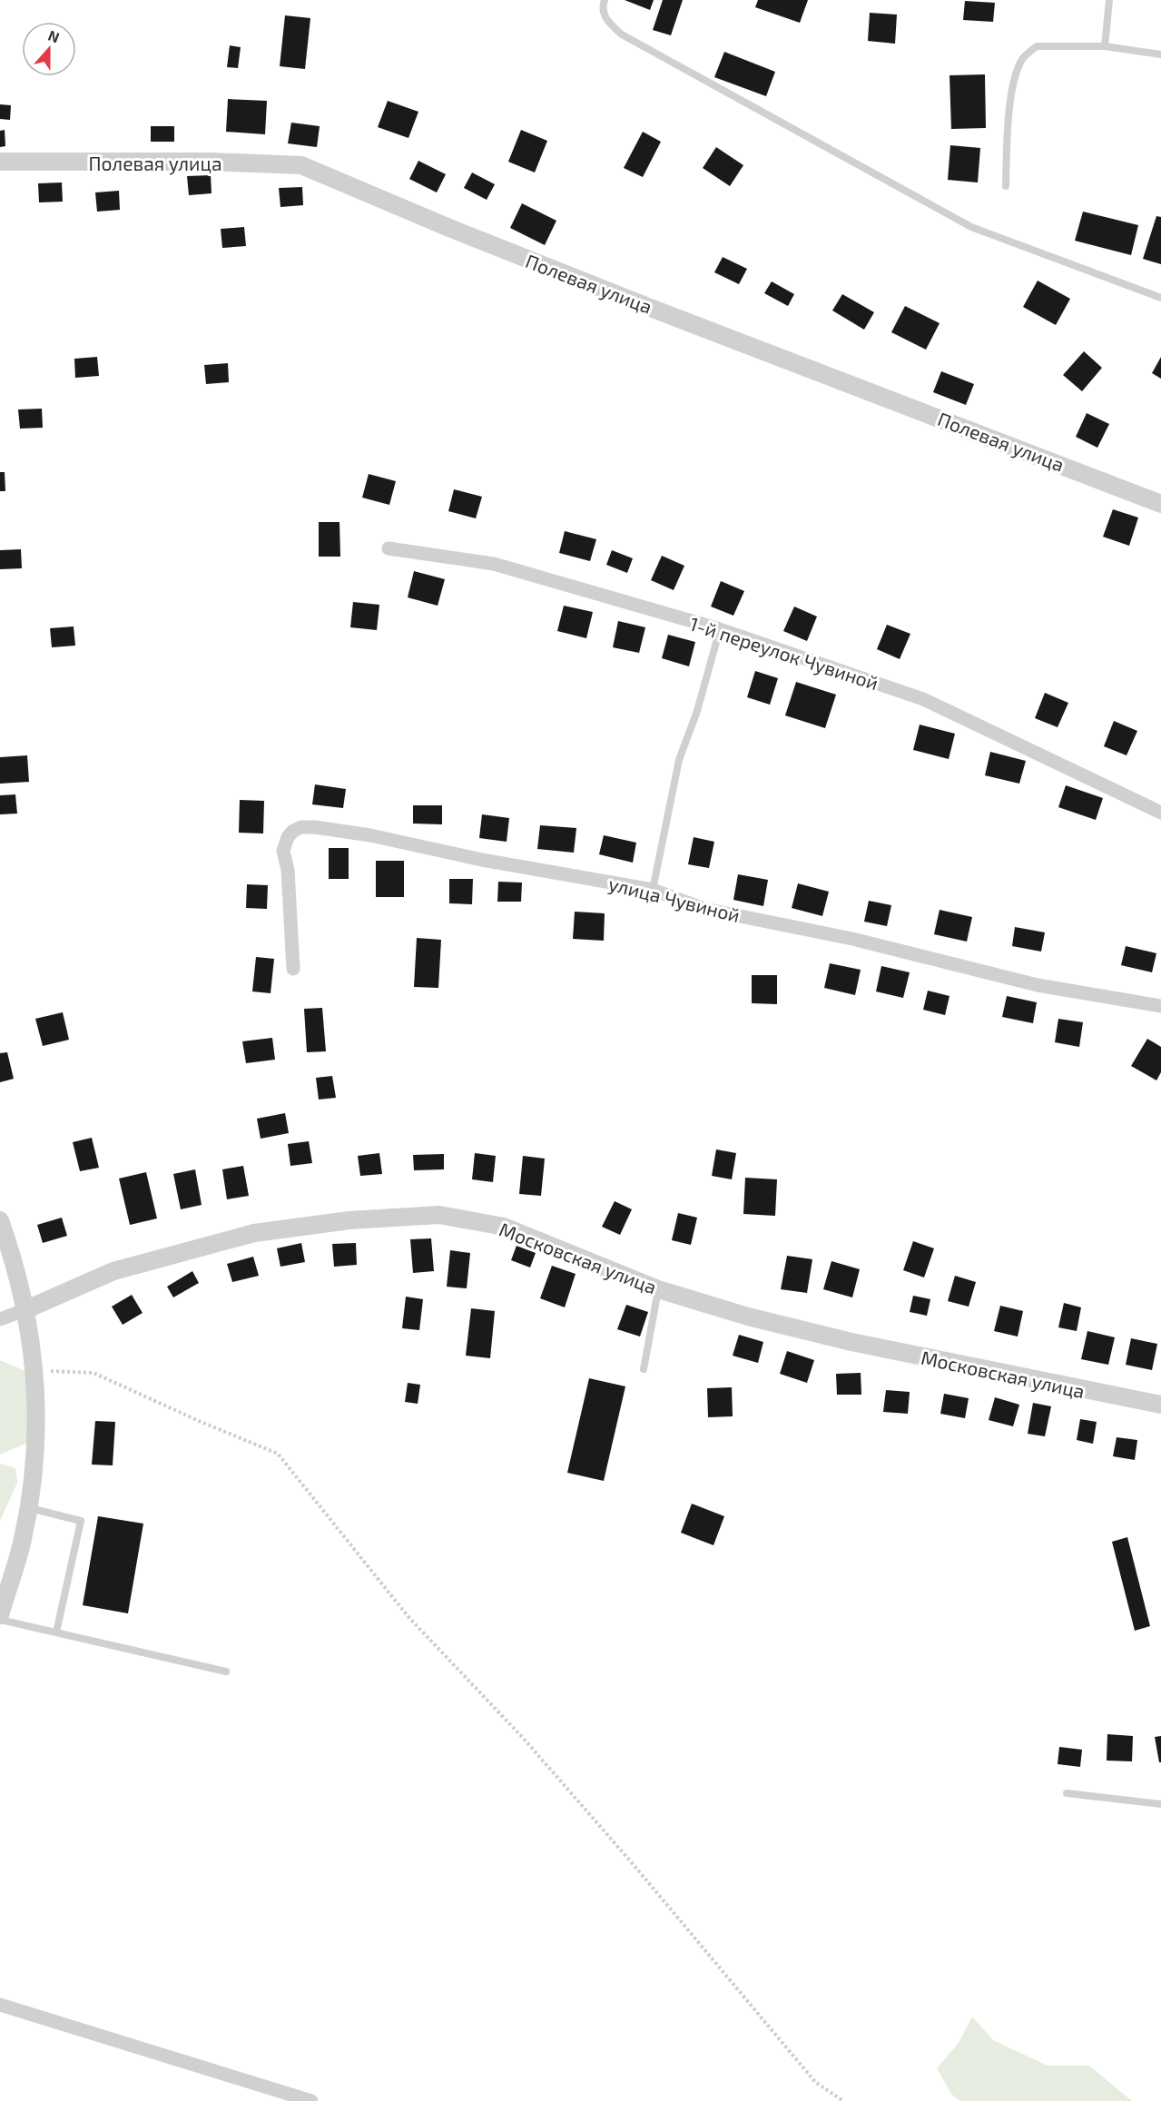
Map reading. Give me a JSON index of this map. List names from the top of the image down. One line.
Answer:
{"streets":{"street":["Полевая улица","1-й переулок Чувиной","улица Чувиной","Московская улица"]},"north":"top"}
